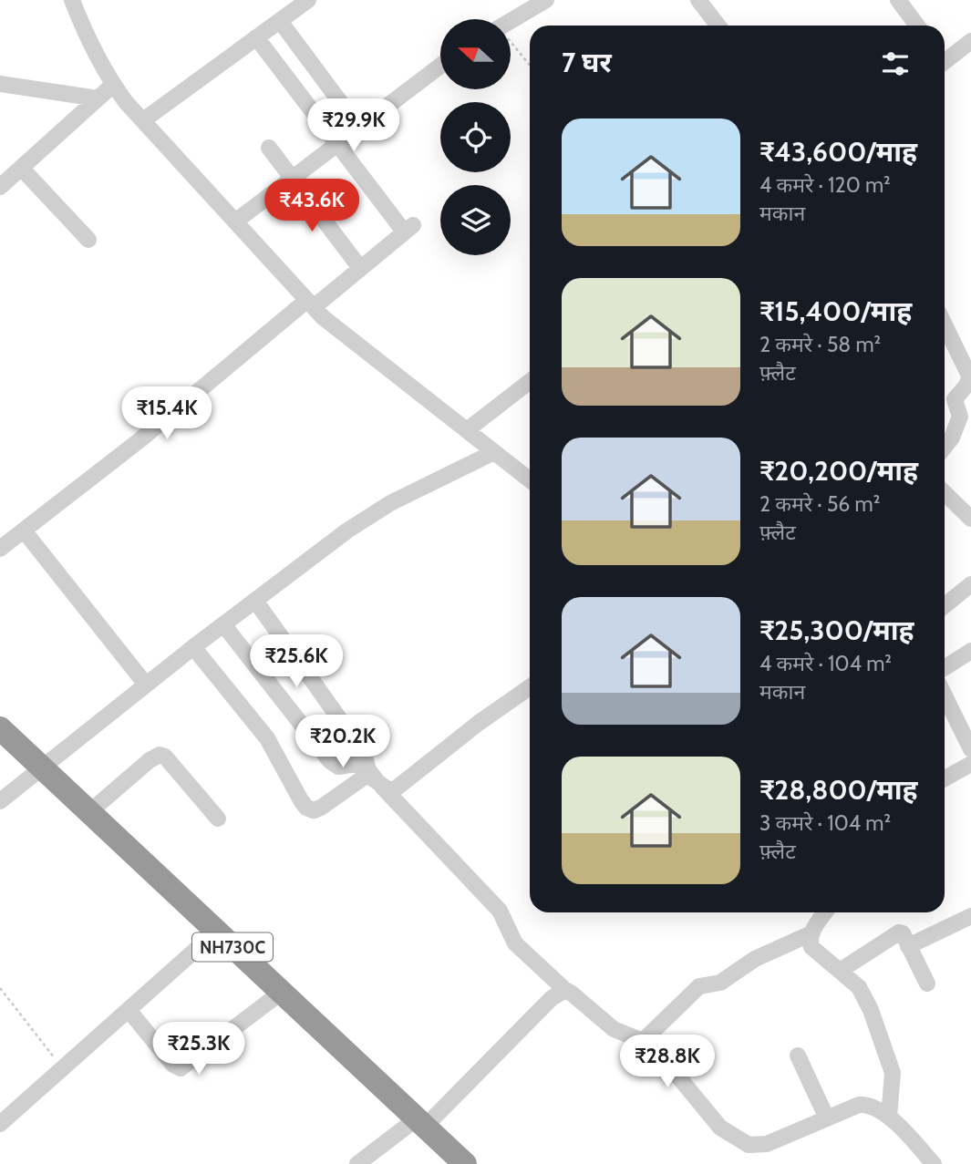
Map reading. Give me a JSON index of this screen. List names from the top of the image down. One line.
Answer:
{"streets":{"highway":["NH730C"]},"north":"left","page":{"heading":"7 घर","price":["₹29.9K","₹43.6K","₹15.4K","₹25.6K","₹20.2K","₹25.3K","₹28.8K"],"list":[{"name":"₹43,600/माह","note":"4 कमरे · 120 m² · मकान"},{"name":"₹15,400/माह","note":"2 कमरे · 58 m² · फ़्लैट"},{"name":"₹20,200/माह","note":"2 कमरे · 56 m² · फ़्लैट"},{"name":"₹25,300/माह","note":"4 कमरे · 104 m² · मकान"},{"name":"₹28,800/माह","note":"3 कमरे · 104 m² · फ़्लैट"}]}}
